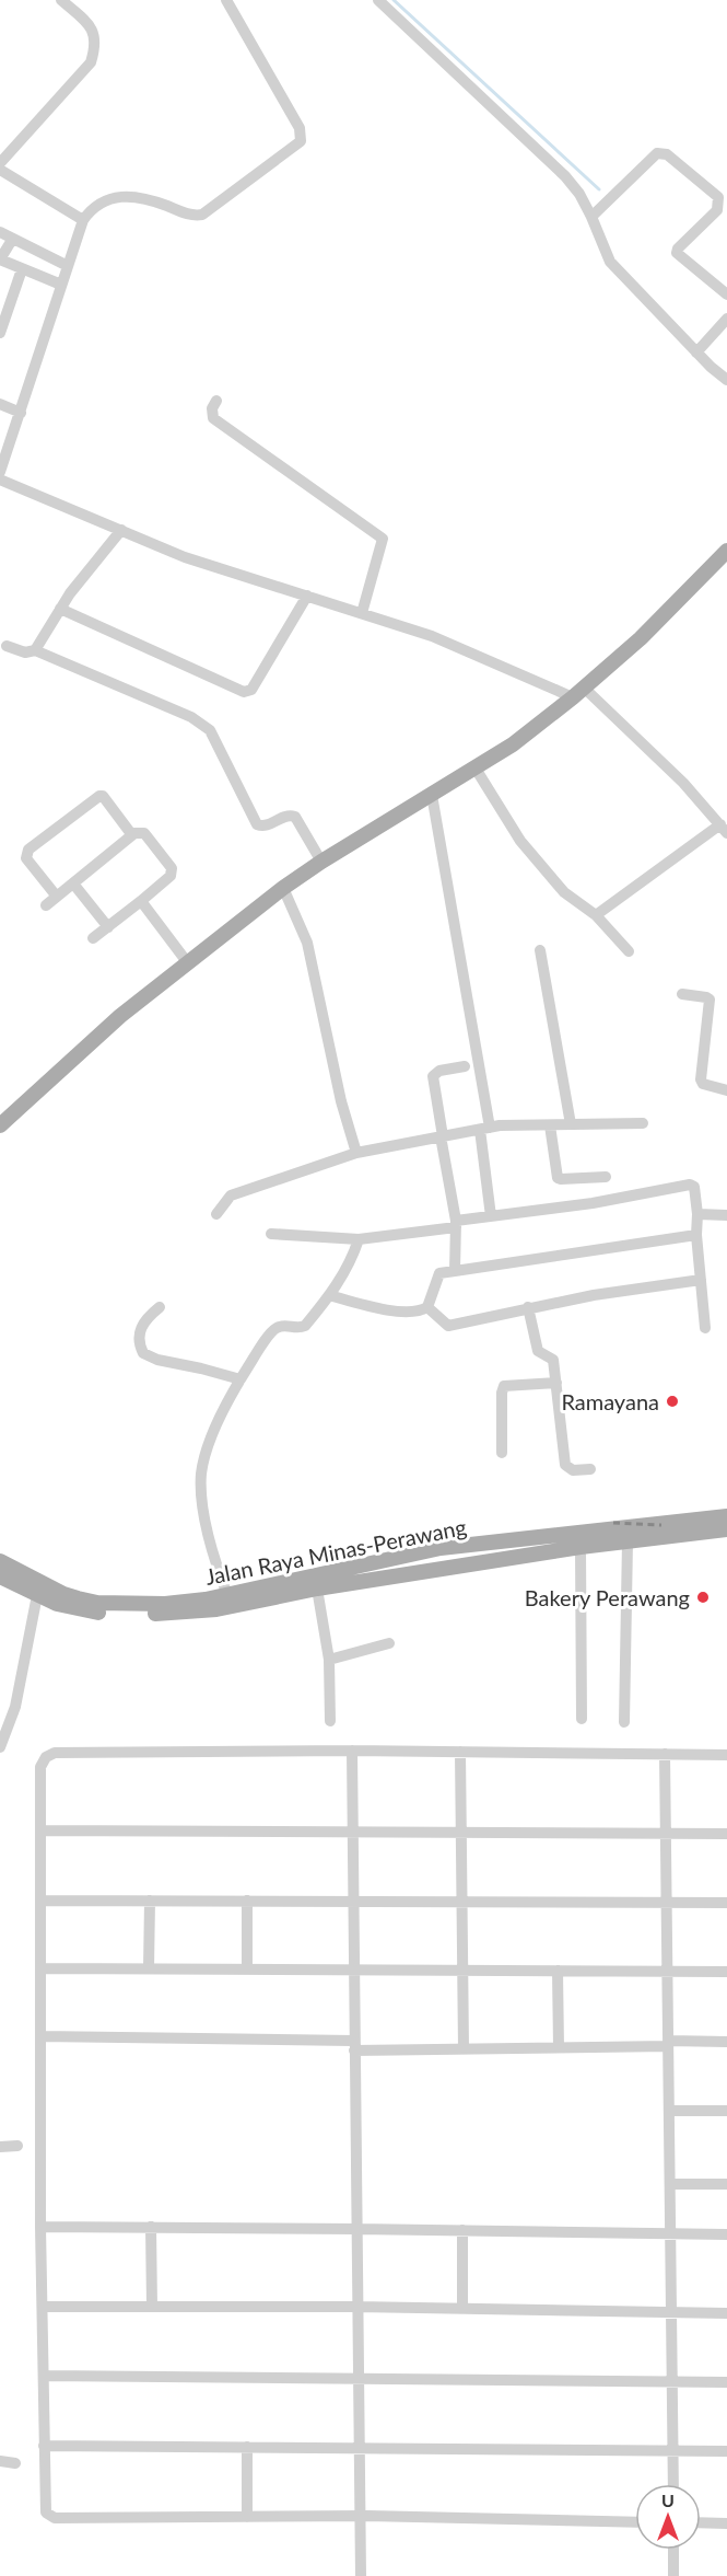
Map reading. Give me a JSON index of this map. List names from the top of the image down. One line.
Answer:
{"streets":{"main road":["Jalan Raya Minas-Perawang"]},"places":["Ramayana","Bakery Perawang"],"north":"top"}
